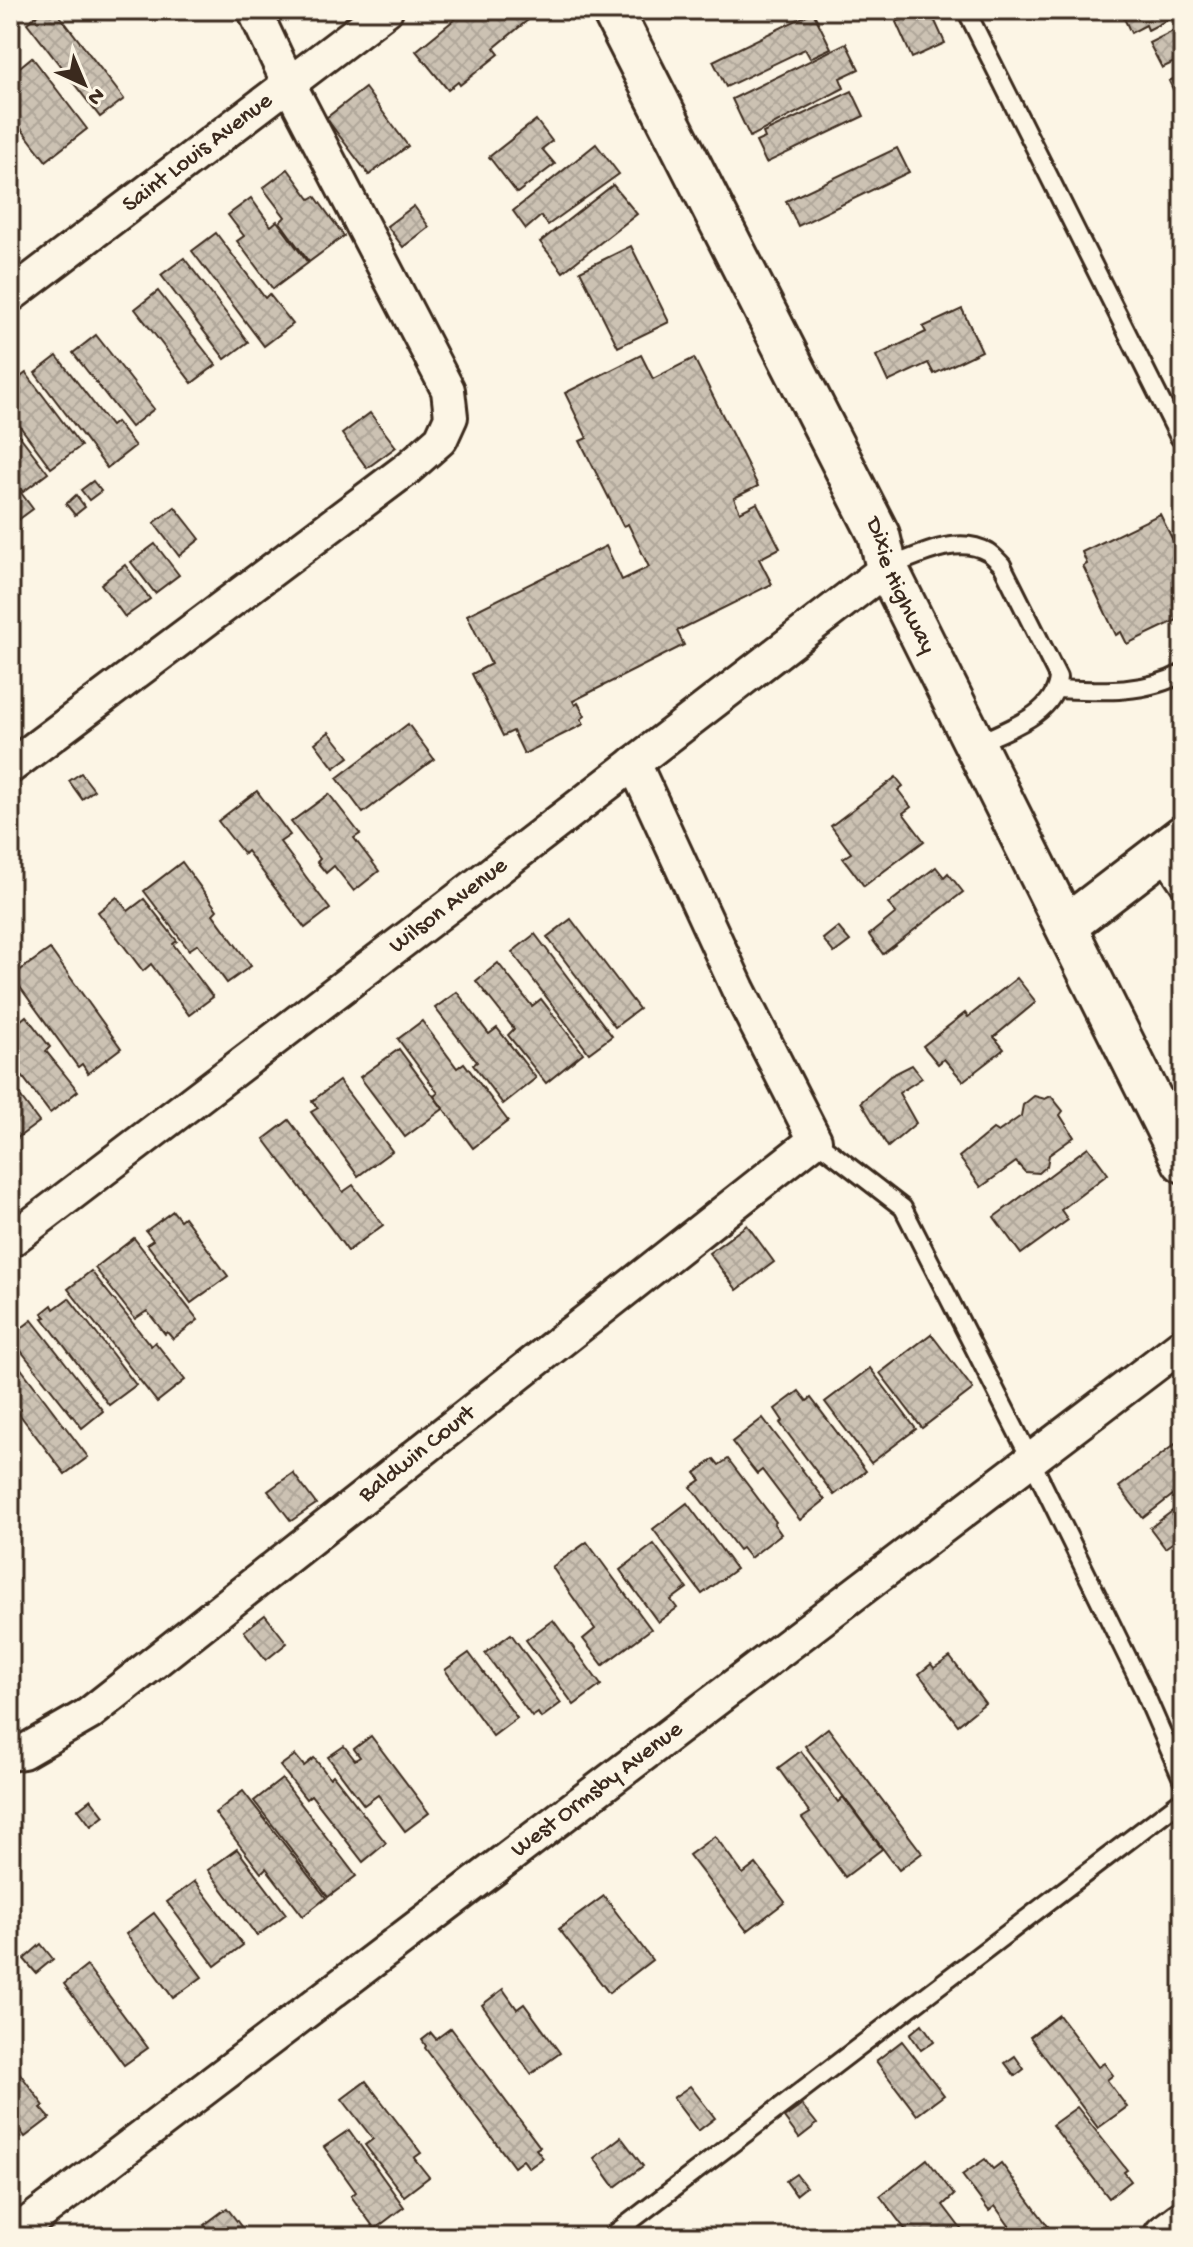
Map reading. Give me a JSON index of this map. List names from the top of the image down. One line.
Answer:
{"streets":{"street":["Saint Louis Avenue","Dixie Highway","Wilson Avenue","Baldwin Court","West Ormsby Avenue"]},"crossings":[["Dixie Highway","Wilson Avenue"]],"north":"bottom right"}
